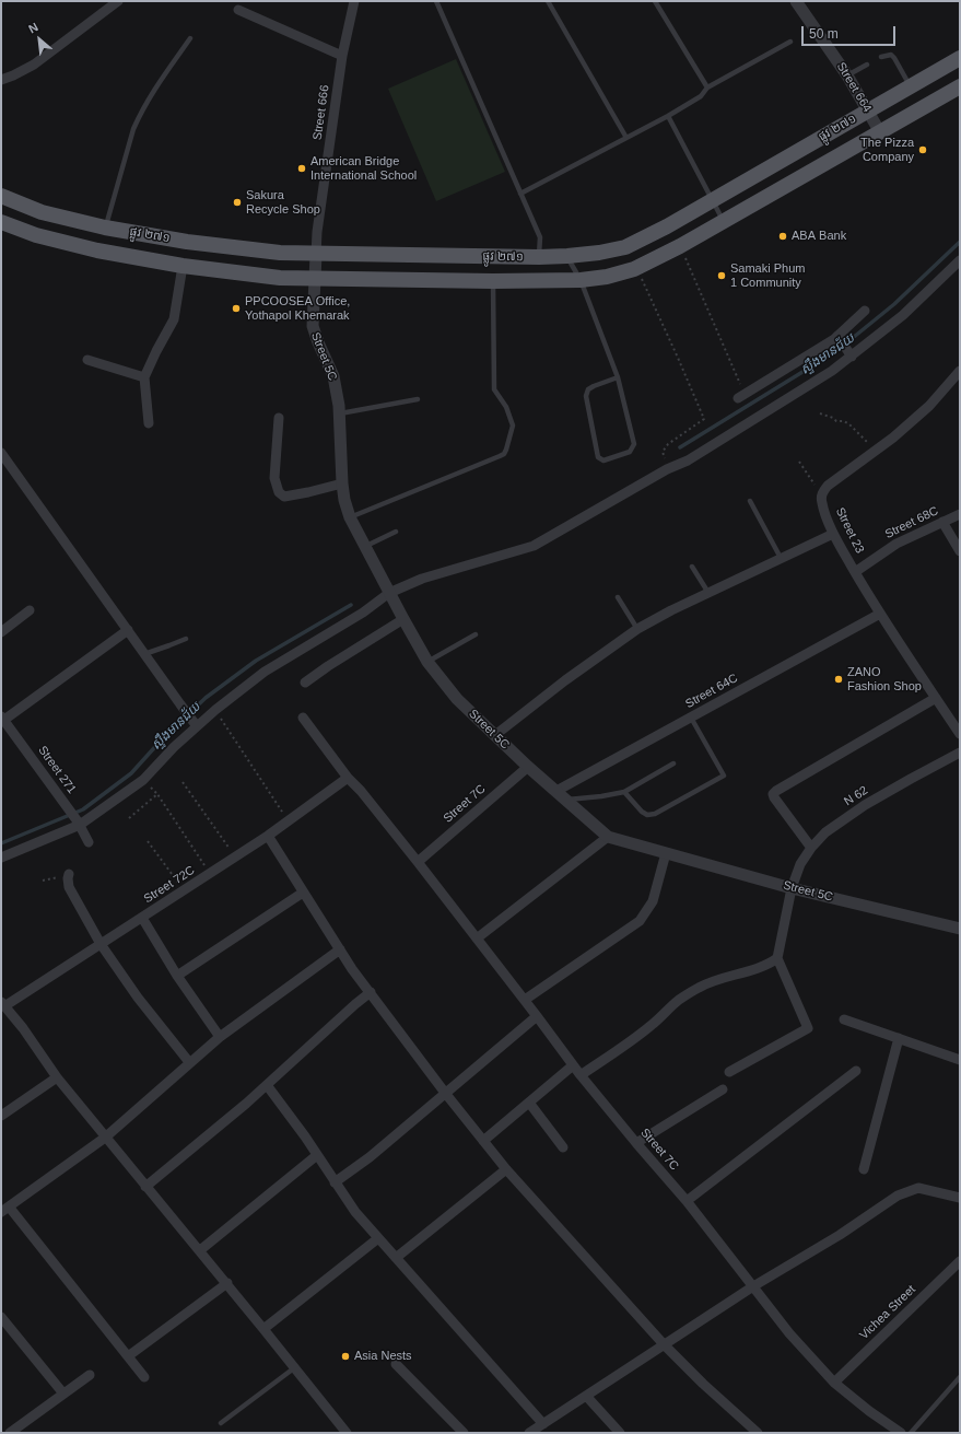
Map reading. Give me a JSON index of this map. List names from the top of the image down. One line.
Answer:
{"streets":{"main road":["ផ្លូវ ២៧១"],"street":["Street 664","Street 666","Street 5C","Street 68C","Street 23","Street 64C","Street 271","N 62","Street 7C","Street 72C","Vichea Street"]},"crossings":[["Street 664","ផ្លូវ ២៧១"],["Street 666","ផ្លូវ ២៧១"],["Street 666","Street 5C"],["ផ្លូវ ២៧១","Street 5C"],["Street 5C","Street 64C"],["Street 5C","N 62"],["Street 5C","Street 7C"],["Street 68C","Street 23"],["Street 23","Street 64C"],["Street 7C","Street 72C"],["Street 7C","Vichea Street"]],"water":["ស្ទឹងមានជ័យ"],"places":["The Pizza Company","American Bridge International School","Sakura Recycle Shop","ABA Bank","Samaki Phum 1 Community","PPCOOSEA Office, Yothapol Khemarak","ZANO Fashion Shop","Asia Nests"],"scale_bar":"50 m","north":"top left"}
